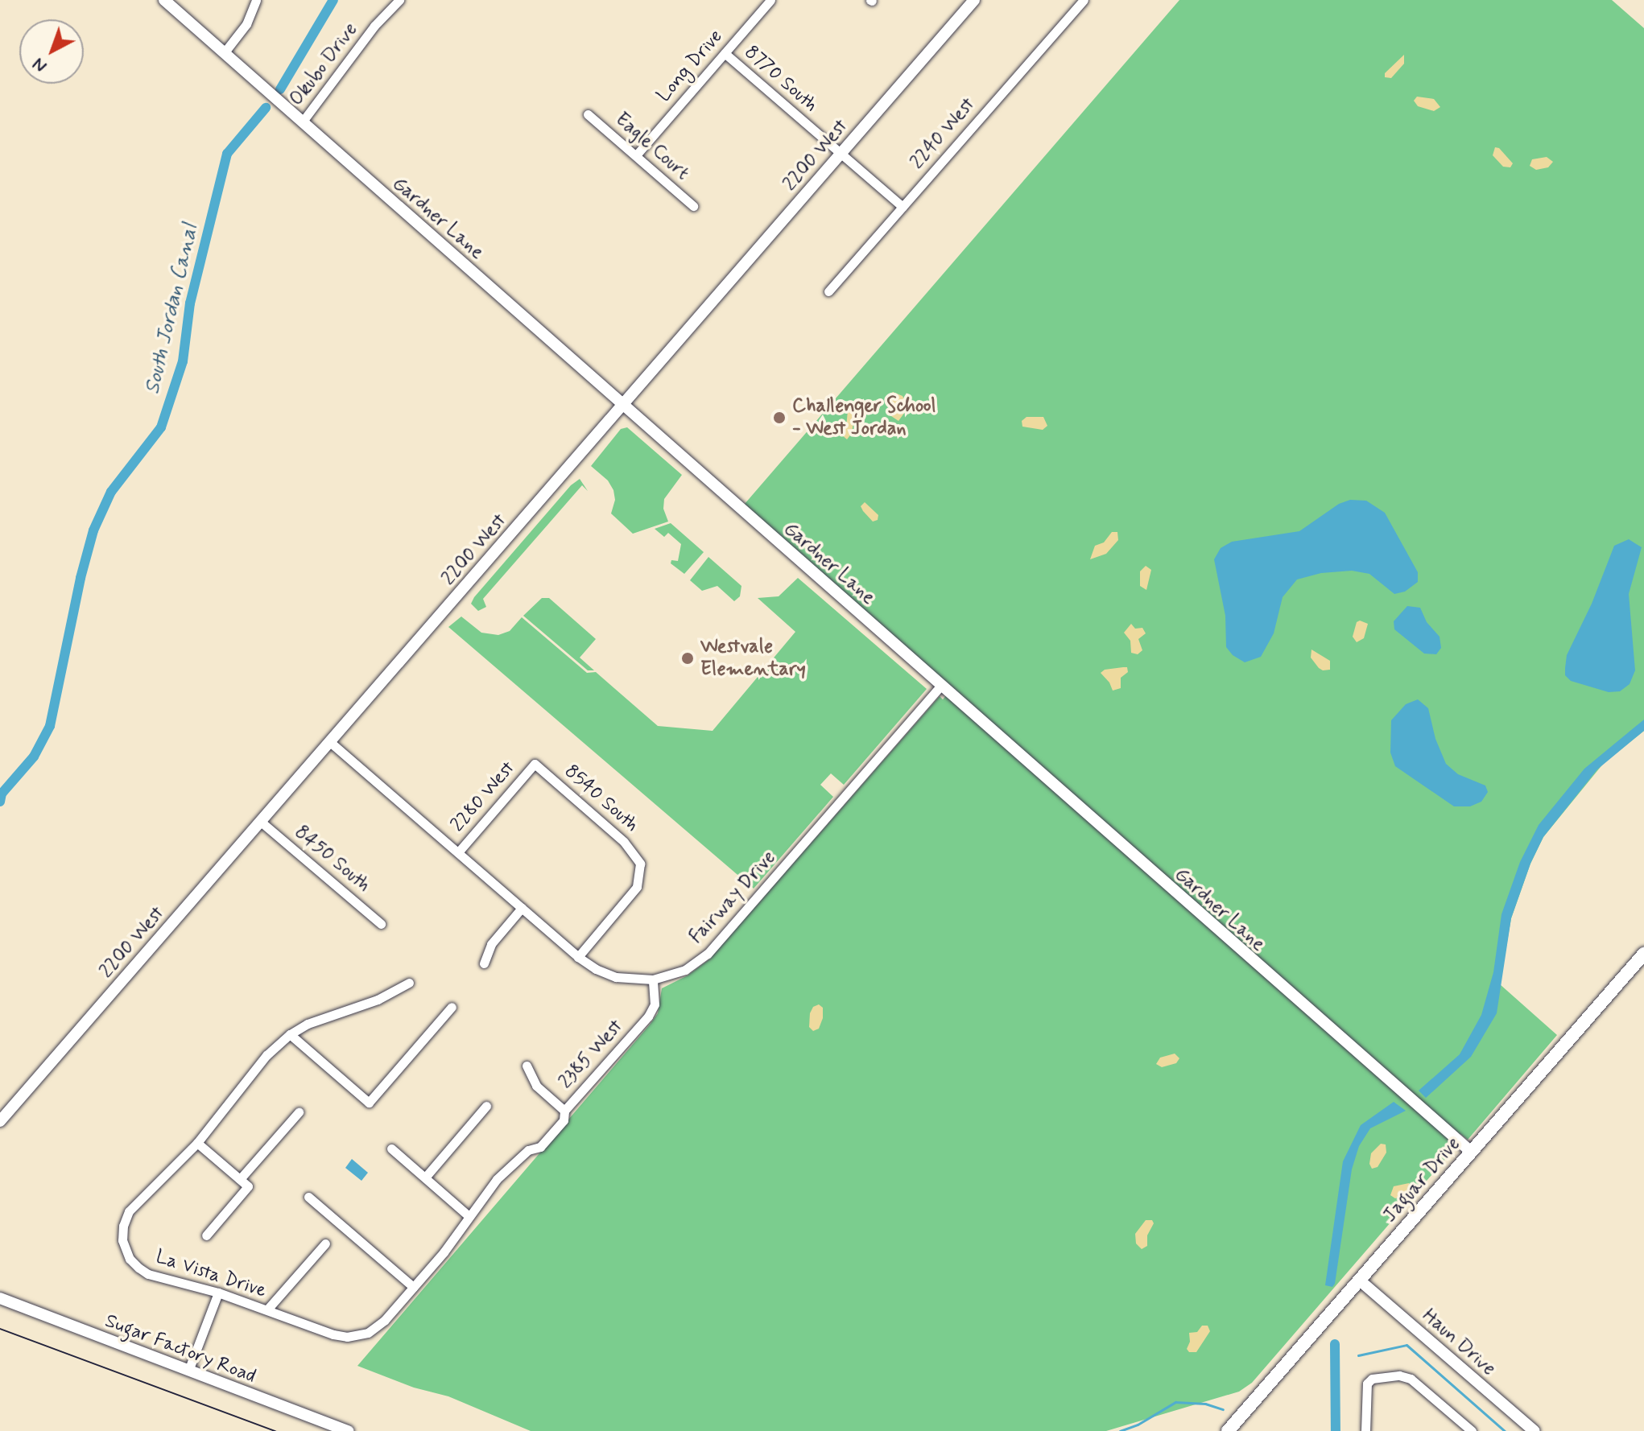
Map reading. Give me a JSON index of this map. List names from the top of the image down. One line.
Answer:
{"streets":{"main road":["Jaguar Drive"],"street":["Okubo Drive","Long Drive","8770 South","2240 West","Eagle Court","2200 West","Gardner Lane","2280 West","8540 South","8450 South","Fairway Drive","2385 West","La Vista Drive","Haun Drive","Sugar Factory Road"]},"crossings":[["Okubo Drive","Gardner Lane"],["Long Drive","8770 South"],["Long Drive","Eagle Court"],["8770 South","2240 West"],["8770 South","2200 West"],["2200 West","Gardner Lane"],["2200 West","8450 South"],["2200 West","Fairway Drive"],["Gardner Lane","Fairway Drive"],["Gardner Lane","Jaguar Drive"],["2280 West","8540 South"],["2280 West","Fairway Drive"],["8540 South","Fairway Drive"],["Fairway Drive","2385 West"],["2385 West","La Vista Drive"],["Jaguar Drive","Haun Drive"]],"water":["South Jordan Canal"],"places":["Challenger School - West Jordan","Westvale Elementary"],"north":"bottom left"}
